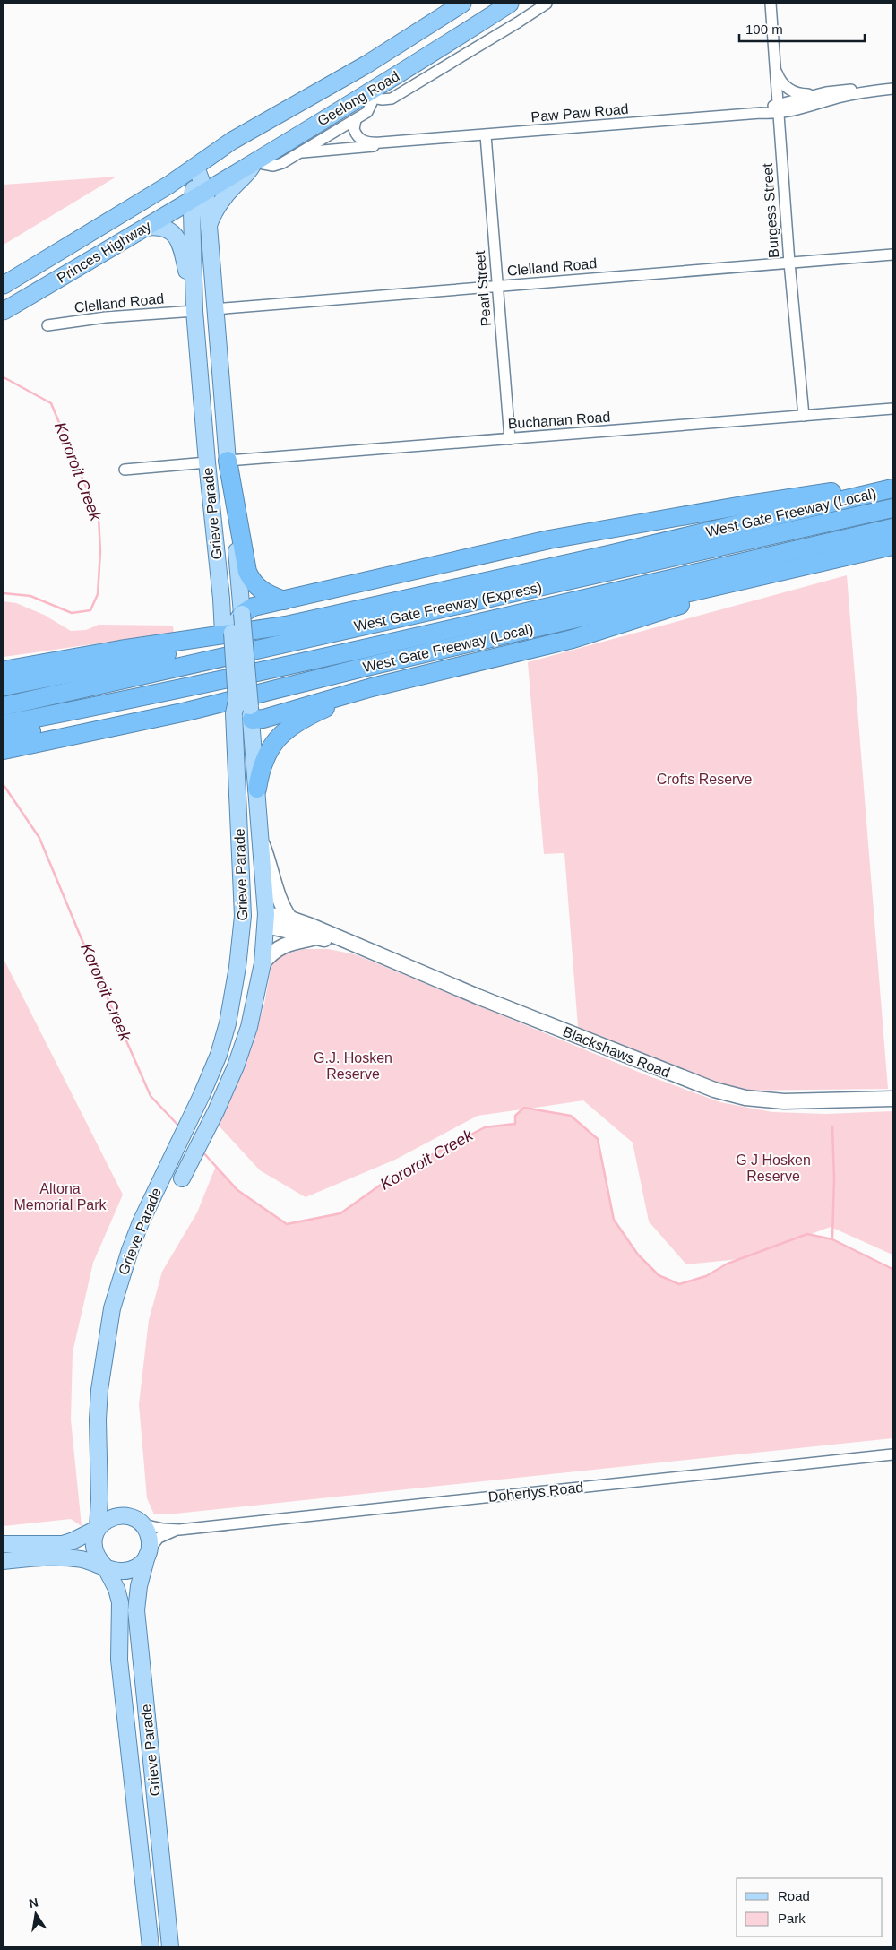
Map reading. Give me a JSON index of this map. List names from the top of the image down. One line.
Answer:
{"streets":{"highway":["Geelong Road","Princes Highway","West Gate Freeway (Local)","West Gate Freeway (Express)"],"main road":["Grieve Parade","Blackshaws Road"],"street":["Paw Paw Road","Burgess Street","Clelland Road","Pearl Street","Buchanan Road","Dohertys Road"]},"crossings":[["Geelong Road","Princes Highway"],["Geelong Road","Grieve Parade"],["Paw Paw Road","Burgess Street"],["Paw Paw Road","Pearl Street"],["Burgess Street","Clelland Road"],["Burgess Street","Buchanan Road"],["Princes Highway","Grieve Parade"],["Clelland Road","Pearl Street"],["Clelland Road","Grieve Parade"],["Pearl Street","Buchanan Road"],["Buchanan Road","Grieve Parade"],["West Gate Freeway (Local)","West Gate Freeway (Express)"],["Grieve Parade","Blackshaws Road"],["Grieve Parade","Dohertys Road"]],"water":["Kororoit Creek"],"parks":["Crofts Reserve","G.J. Hosken Reserve","G J Hosken Reserve","Altona Memorial Park"],"legend":["Road","Park"],"scale_bar":"100 m","north":"top"}
